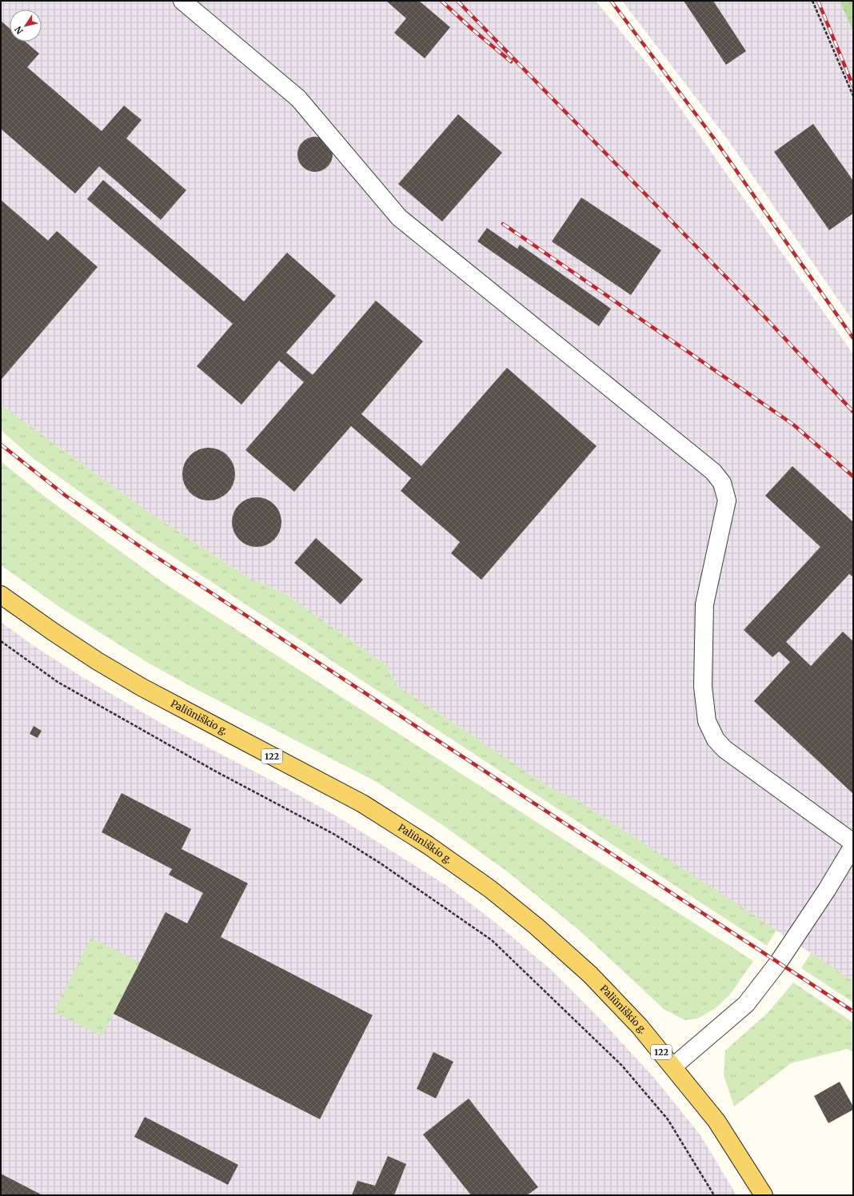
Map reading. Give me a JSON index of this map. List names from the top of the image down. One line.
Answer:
{"streets":{"main road":["Paliūniškio g.","122"]},"north":"bottom left"}
